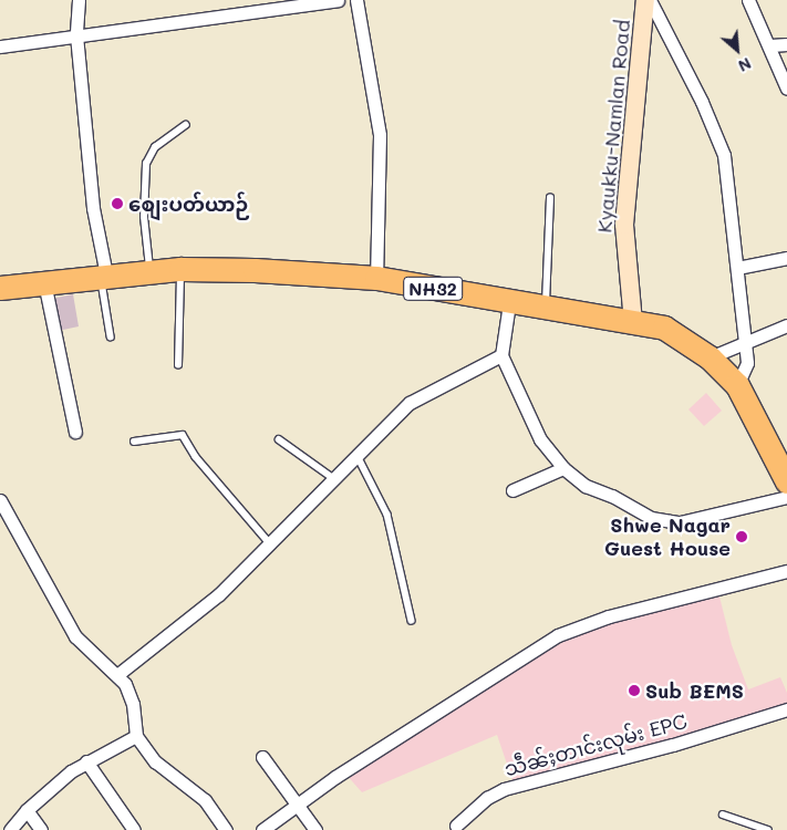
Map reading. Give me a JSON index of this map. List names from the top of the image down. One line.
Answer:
{"streets":{"highway":["NH32"],"street":["Kyaukku-Namlan Road","သဵၼ်ႈတၢင်းလုမ်း EPC"]},"crossings":[["Kyaukku-Namlan Road","NH32"]],"places":["စျေးပတ်ယာဉ်","Shwe Nagar Guest House","Sub BEMS"],"north":"bottom right"}
